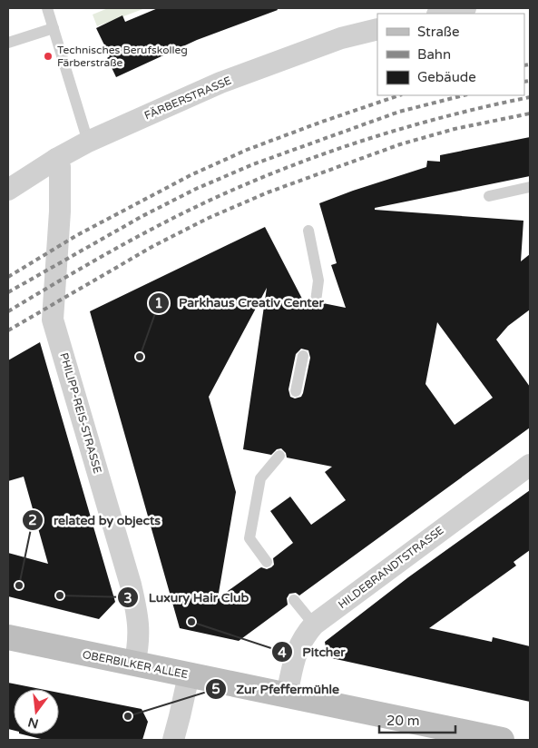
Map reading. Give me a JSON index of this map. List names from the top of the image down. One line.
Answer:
{"streets":{"main road":["OBERBILKER ALLEE"],"street":["FÄRBERSTRASSE","PHILIPP-REIS-STRASSE","HILDEBRANDTSTRASSE"]},"crossings":[["FÄRBERSTRASSE","PHILIPP-REIS-STRASSE"],["PHILIPP-REIS-STRASSE","OBERBILKER ALLEE"],["HILDEBRANDTSTRASSE","OBERBILKER ALLEE"]],"places":["Technisches Berufskolleg Färberstraße","Parkhaus Creativ Center","related by objects","Luxury Hair Club","Pitcher","Zur Pfeffermühle"],"legend":["Straße","Bahn","Gebäude"],"scale_bar":"20 m","north":"bottom"}
